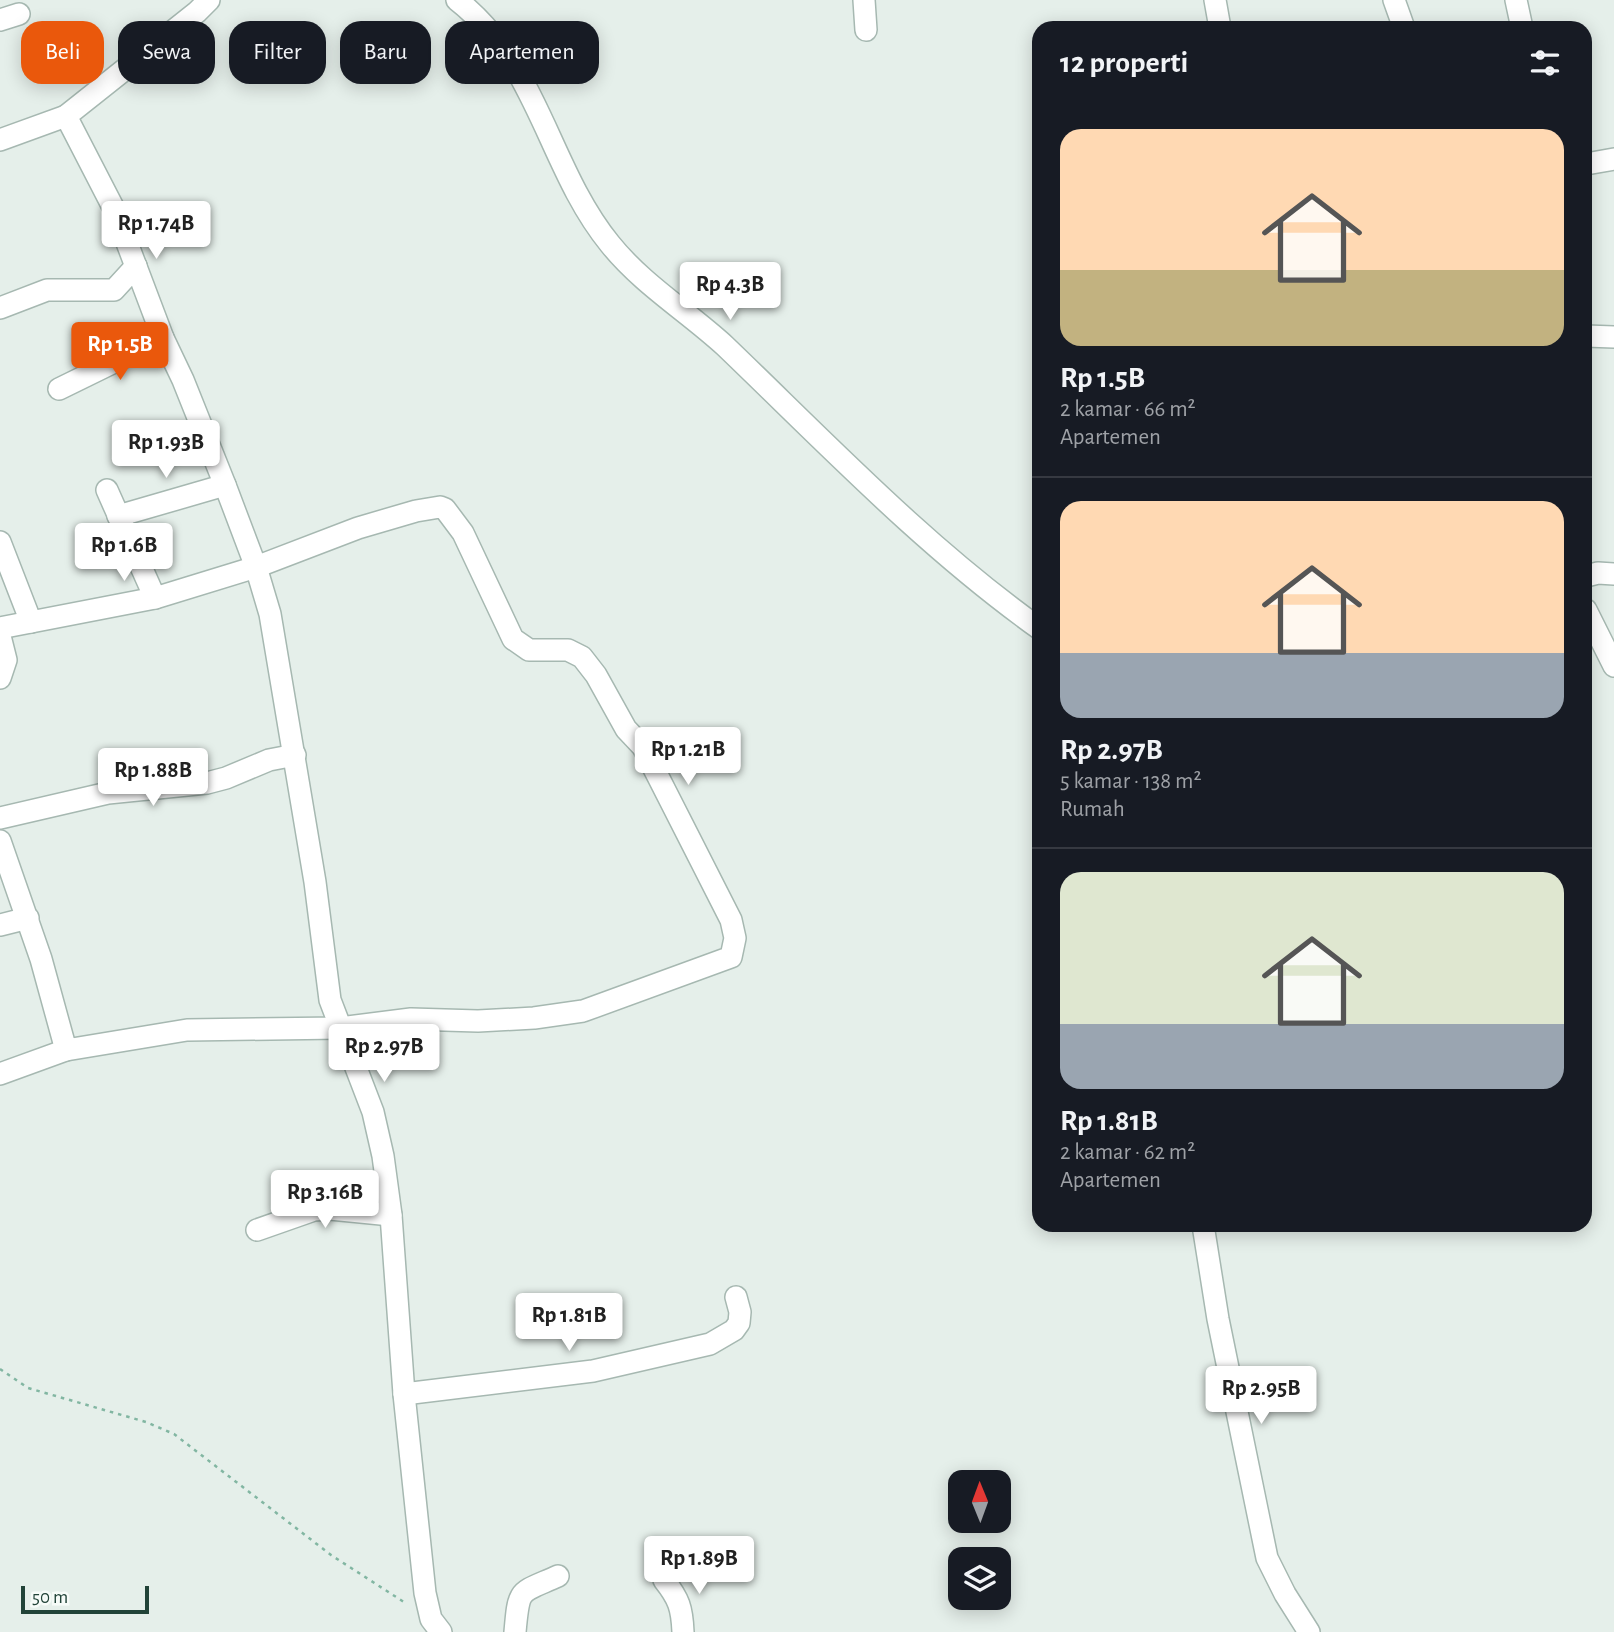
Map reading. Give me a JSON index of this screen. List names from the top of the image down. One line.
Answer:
{"scale_bar":"50 m","north":"top","page":{"chip":["Beli","Sewa","Filter","Baru","Apartemen"],"heading":"12 properti","list":[{"name":"Rp 1.5B","note":"2 kamar · 66 m² · Apartemen"},{"name":"Rp 2.97B","note":"5 kamar · 138 m² · Rumah"},{"name":"Rp 1.81B","note":"2 kamar · 62 m² · Apartemen"}],"price":["Rp 1.74B","Rp 4.3B","Rp 1.5B","Rp 1.93B","Rp 1.6B","Rp 1.21B","Rp 1.88B","Rp 2.97B","Rp 3.16B","Rp 1.81B","Rp 2.95B","Rp 1.89B"],"scale":"50 m"}}
